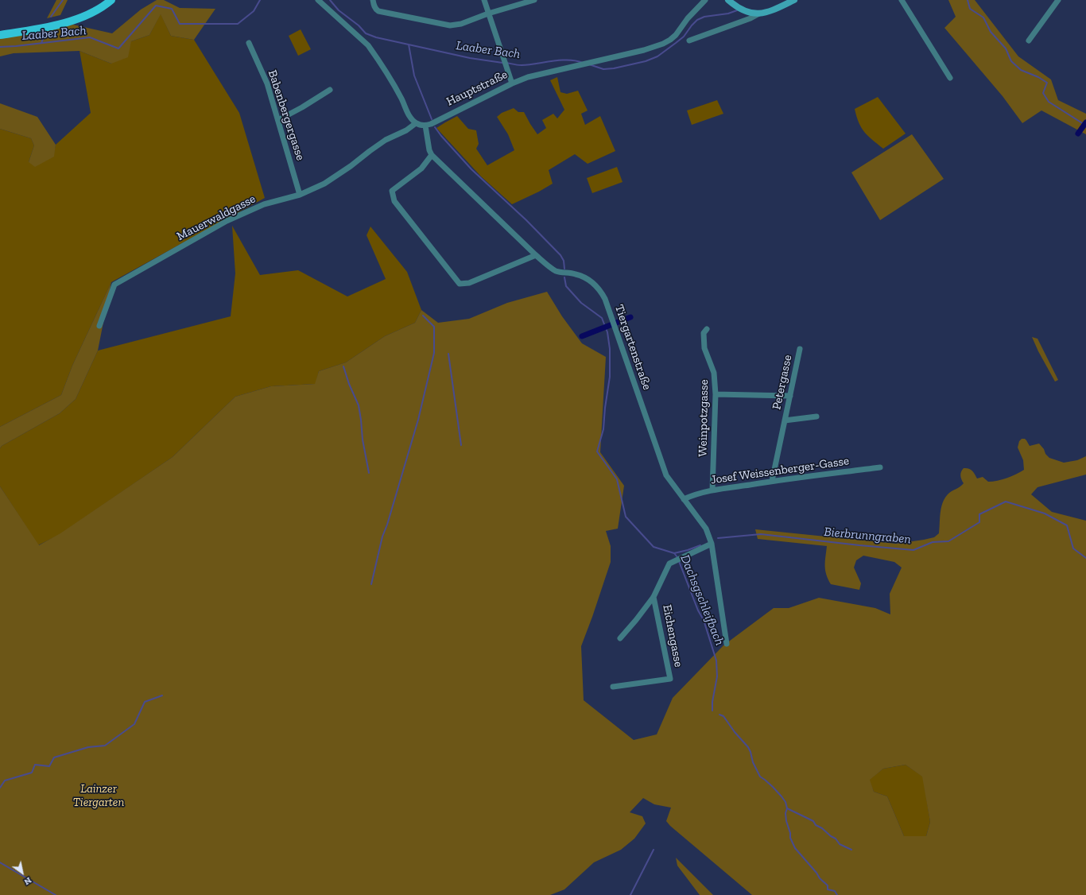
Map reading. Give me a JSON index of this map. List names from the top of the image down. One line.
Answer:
{"streets":{"street":["Hauptstraße","Babenbergergasse","Mauerwaldgasse","Tiergartenstraße","Petergasse","Weinpotzgasse","Josef Weissenberger-Gasse","Eichengasse"]},"crossings":[["Babenbergergasse","Mauerwaldgasse"],["Tiergartenstraße","Josef Weissenberger-Gasse"],["Petergasse","Josef Weissenberger-Gasse"],["Weinpotzgasse","Josef Weissenberger-Gasse"]],"water":["Laaber Bach","Bierbrunngraben","Dachsgschleifbach"],"parks":["Lainzer Tiergarten"],"north":"bottom right"}
